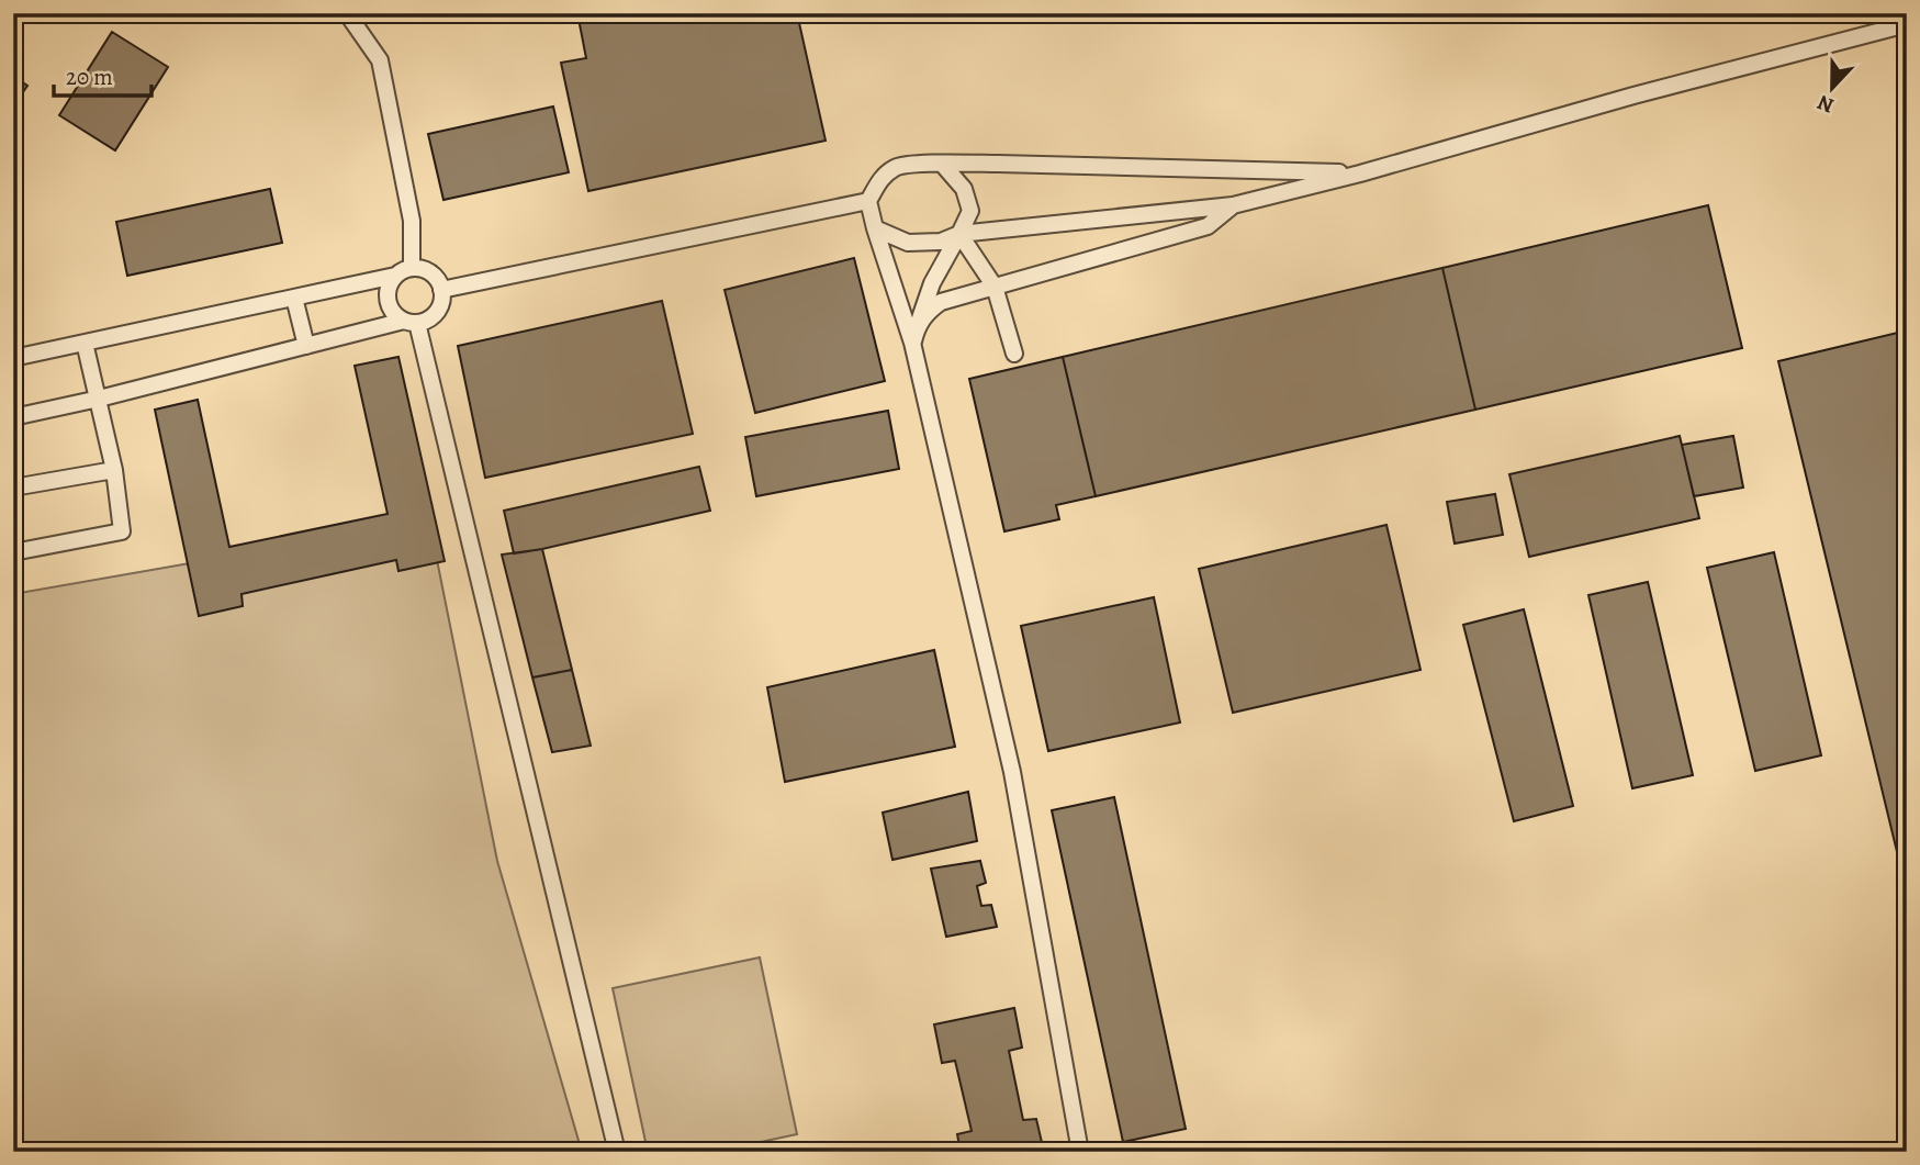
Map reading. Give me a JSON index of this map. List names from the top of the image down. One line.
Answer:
{"scale_bar":"20 m","north":"bottom"}
